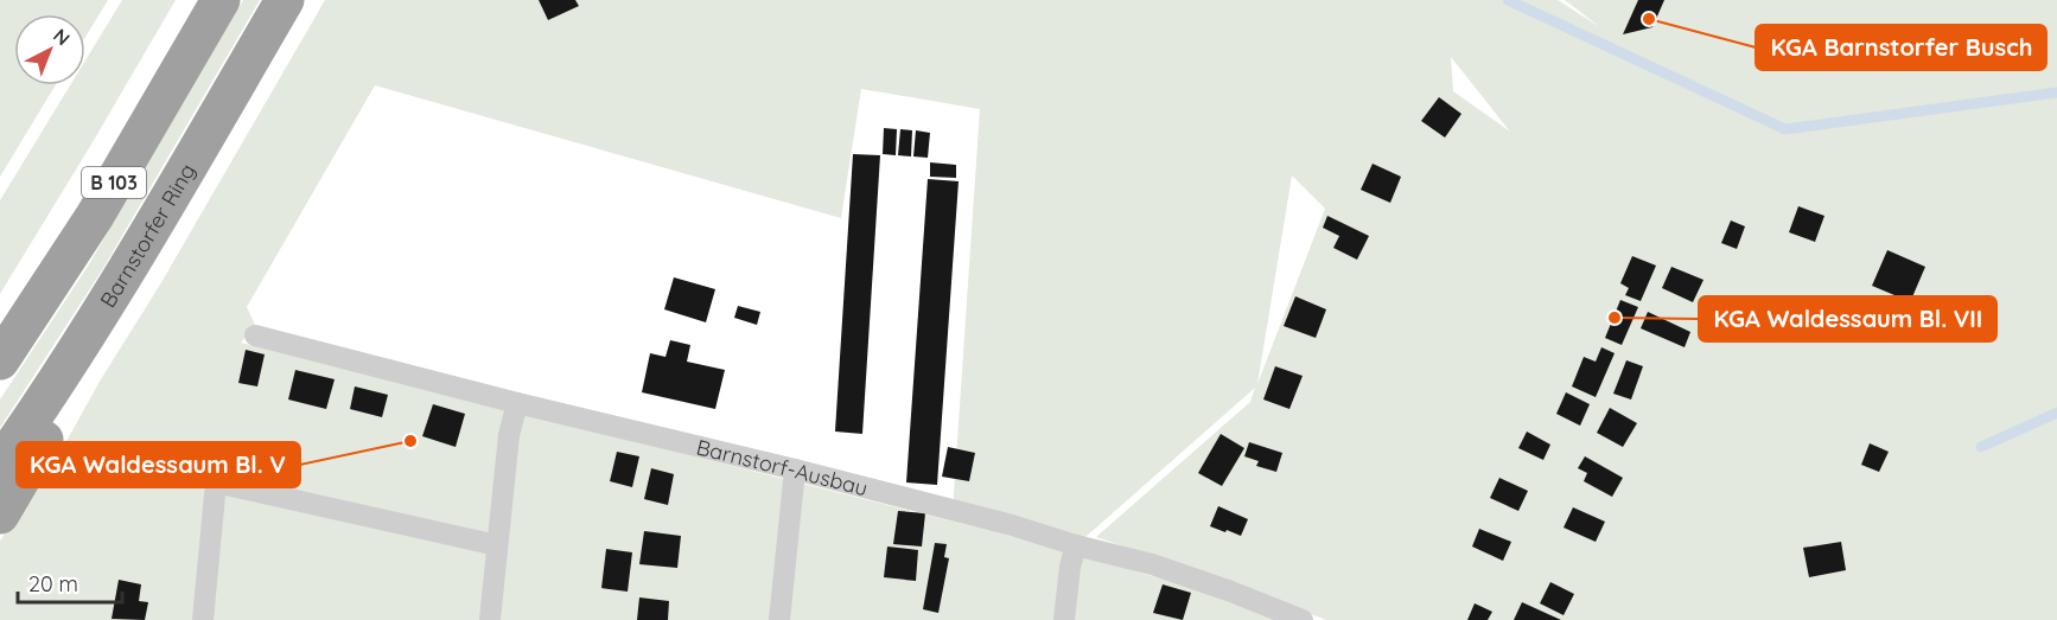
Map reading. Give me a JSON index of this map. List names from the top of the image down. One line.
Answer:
{"streets":{"highway":["B 103","Barnstorfer Ring"],"lane":["Barnstorf-Ausbau"]},"places":["KGA Barnstorfer Busch","KGA Waldessaum Bl. VII","KGA Waldessaum Bl. V"],"scale_bar":"20 m","north":"top right"}
